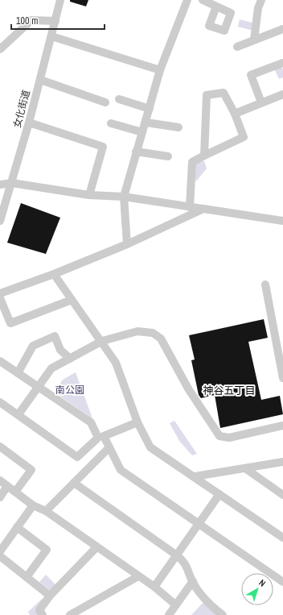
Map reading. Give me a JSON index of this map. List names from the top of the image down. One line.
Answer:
{"streets":{"street":["女化街道"]},"districts":["神谷五丁目"],"parks":["南公園"],"scale_bar":"100 m","north":"top right"}
